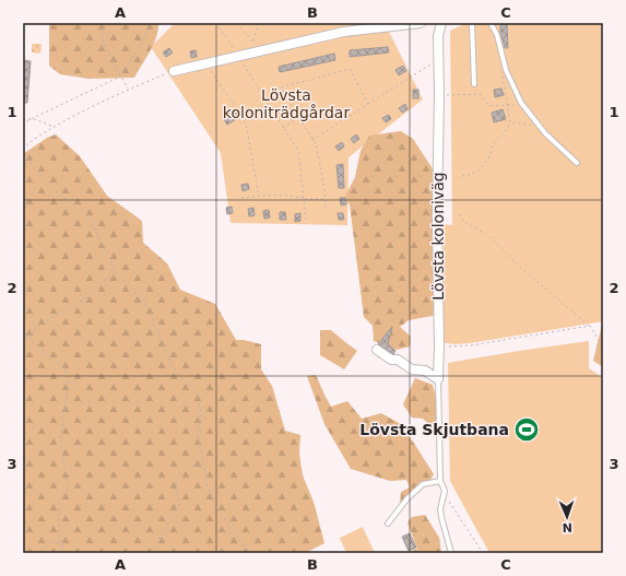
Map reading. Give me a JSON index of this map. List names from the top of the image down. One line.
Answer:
{"streets":{"street":["Lövsta koloniväg"]},"parks":["Lövsta koloniträdgårdar"],"places":{"sports":["Lövsta Skjutbana"]},"north":"bottom","grid":{"columns":["A","B","C"],"rows":["1","2","3"]}}
